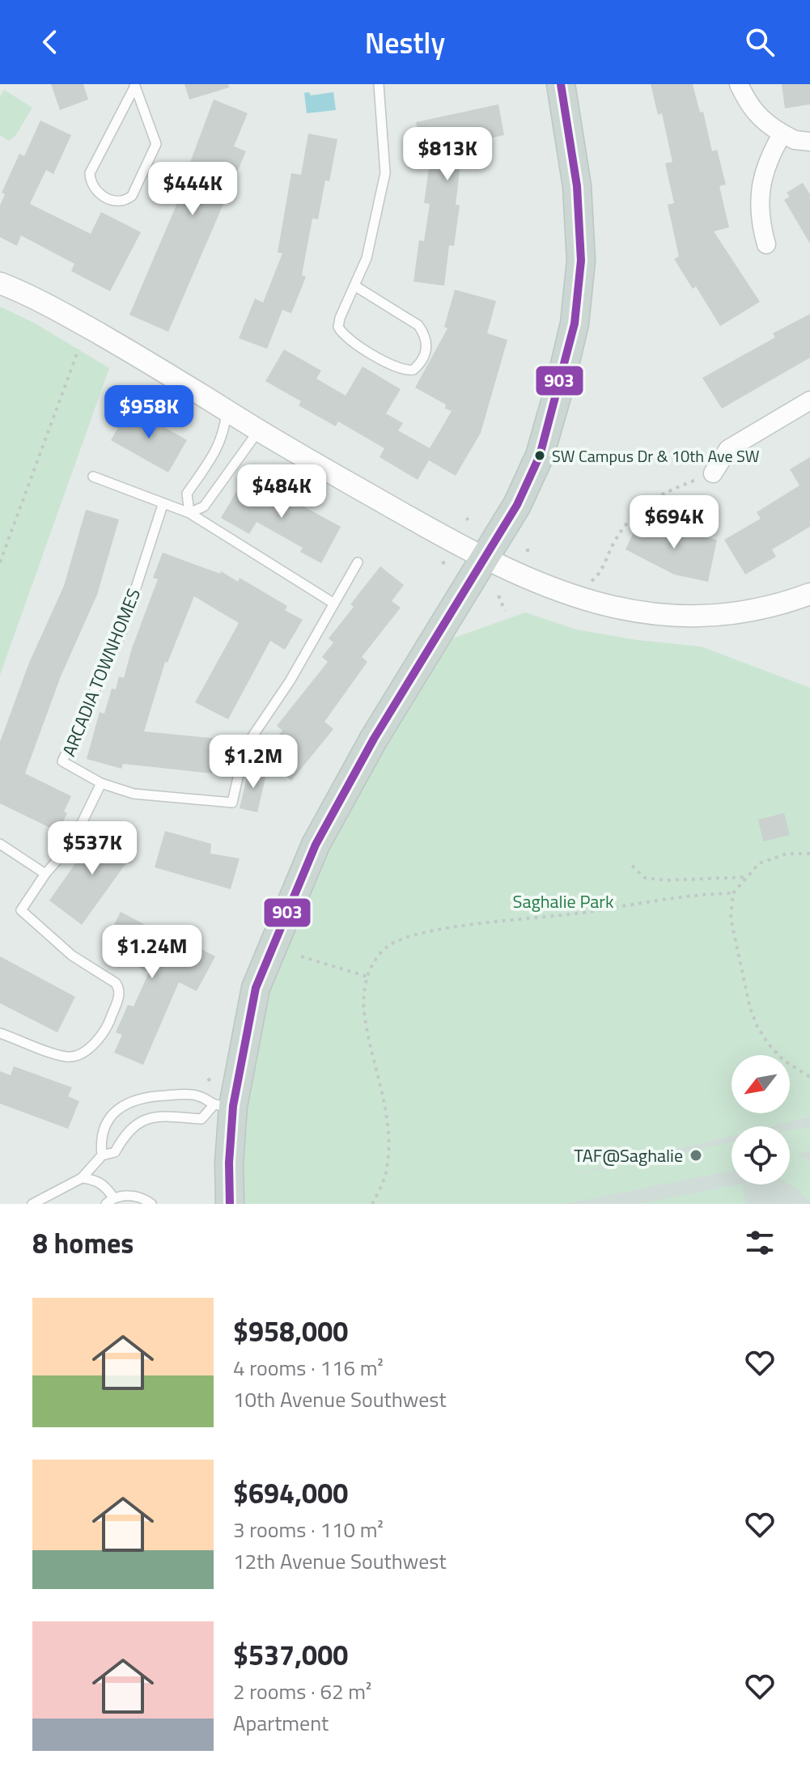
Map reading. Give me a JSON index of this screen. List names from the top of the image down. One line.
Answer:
{"streets":{"lane":["ARCADIA TOWNHOMES"]},"parks":["Saghalie Park"],"places":["SW Campus Dr & 10th Ave SW","TAF@Saghalie"],"lines":["transit line 903"],"north":"bottom left","page":{"header":"Nestly","price":["$813K","$444K","$958K","$484K","$694K","$1.2M","$537K","$1.24M"],"heading":"8 homes","list":[{"name":"$958,000","note":"4 rooms · 116 m² · 10th Avenue Southwest"},{"name":"$694,000","note":"3 rooms · 110 m² · 12th Avenue Southwest"},{"name":"$537,000","note":"2 rooms · 62 m² · Apartment"}]}}
